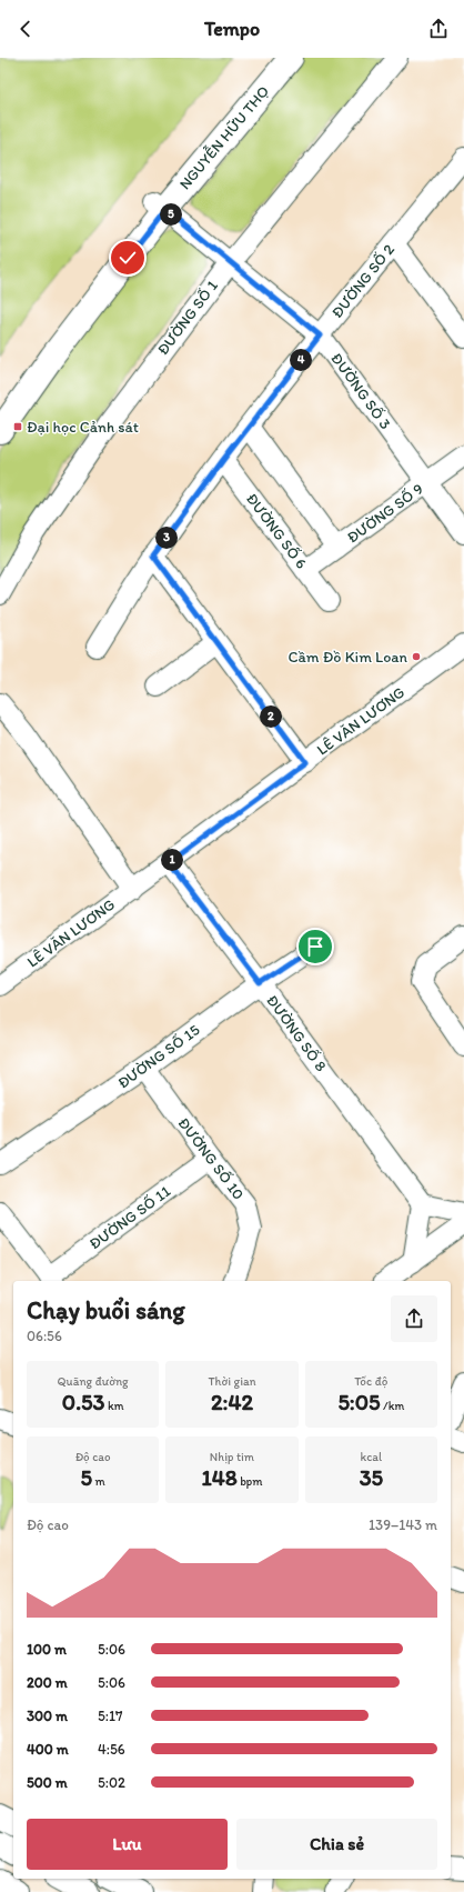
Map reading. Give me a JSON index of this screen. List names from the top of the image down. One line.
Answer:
{"streets":{"main road":["NGUYỄN HỮU THỌ"],"street":["ĐƯỜNG SỐ 2","ĐƯỜNG SỐ 1","ĐƯỜNG SỐ 3","ĐƯỜNG SỐ 9","ĐƯỜNG SỐ 6","LÊ VĂN LƯƠNG","ĐƯỜNG SỐ 8","ĐƯỜNG SỐ 15","ĐƯỜNG SỐ 10","ĐƯỜNG SỐ 11"]},"crossings":[["NGUYỄN HỮU THỌ","ĐƯỜNG SỐ 3"],["ĐƯỜNG SỐ 2","ĐƯỜNG SỐ 3"],["ĐƯỜNG SỐ 2","ĐƯỜNG SỐ 6"],["ĐƯỜNG SỐ 1","ĐƯỜNG SỐ 3"],["ĐƯỜNG SỐ 3","ĐƯỜNG SỐ 9"],["ĐƯỜNG SỐ 9","ĐƯỜNG SỐ 6"],["LÊ VĂN LƯƠNG","ĐƯỜNG SỐ 8"],["ĐƯỜNG SỐ 8","ĐƯỜNG SỐ 15"],["ĐƯỜNG SỐ 15","ĐƯỜNG SỐ 10"],["ĐƯỜNG SỐ 10","ĐƯỜNG SỐ 11"]],"places":{"transit":["Đại học Cảnh sát"],"other":["Cầm Đồ Kim Loan"]},"page":{"header":"Tempo","pins":["5","4","3","2","1"],"heading":["Chạy buổi sáng","06:56"],"stats":[["Quãng đường","0.53 km"],["Thời gian","2:42"],["Tốc độ","5:05 /km"],["Độ cao","5 m"],["Nhịp tim","148 bpm"],["kcal","35"]],"chart":["Độ cao","139–143 m"],"list":[{"name":"100 m","note":"5:06"},{"name":"200 m","note":"5:06"},{"name":"300 m","note":"5:17"},{"name":"400 m","note":"4:56"},{"name":"500 m","note":"5:02"}],"buttons":["Lưu","Chia sẻ"]}}
